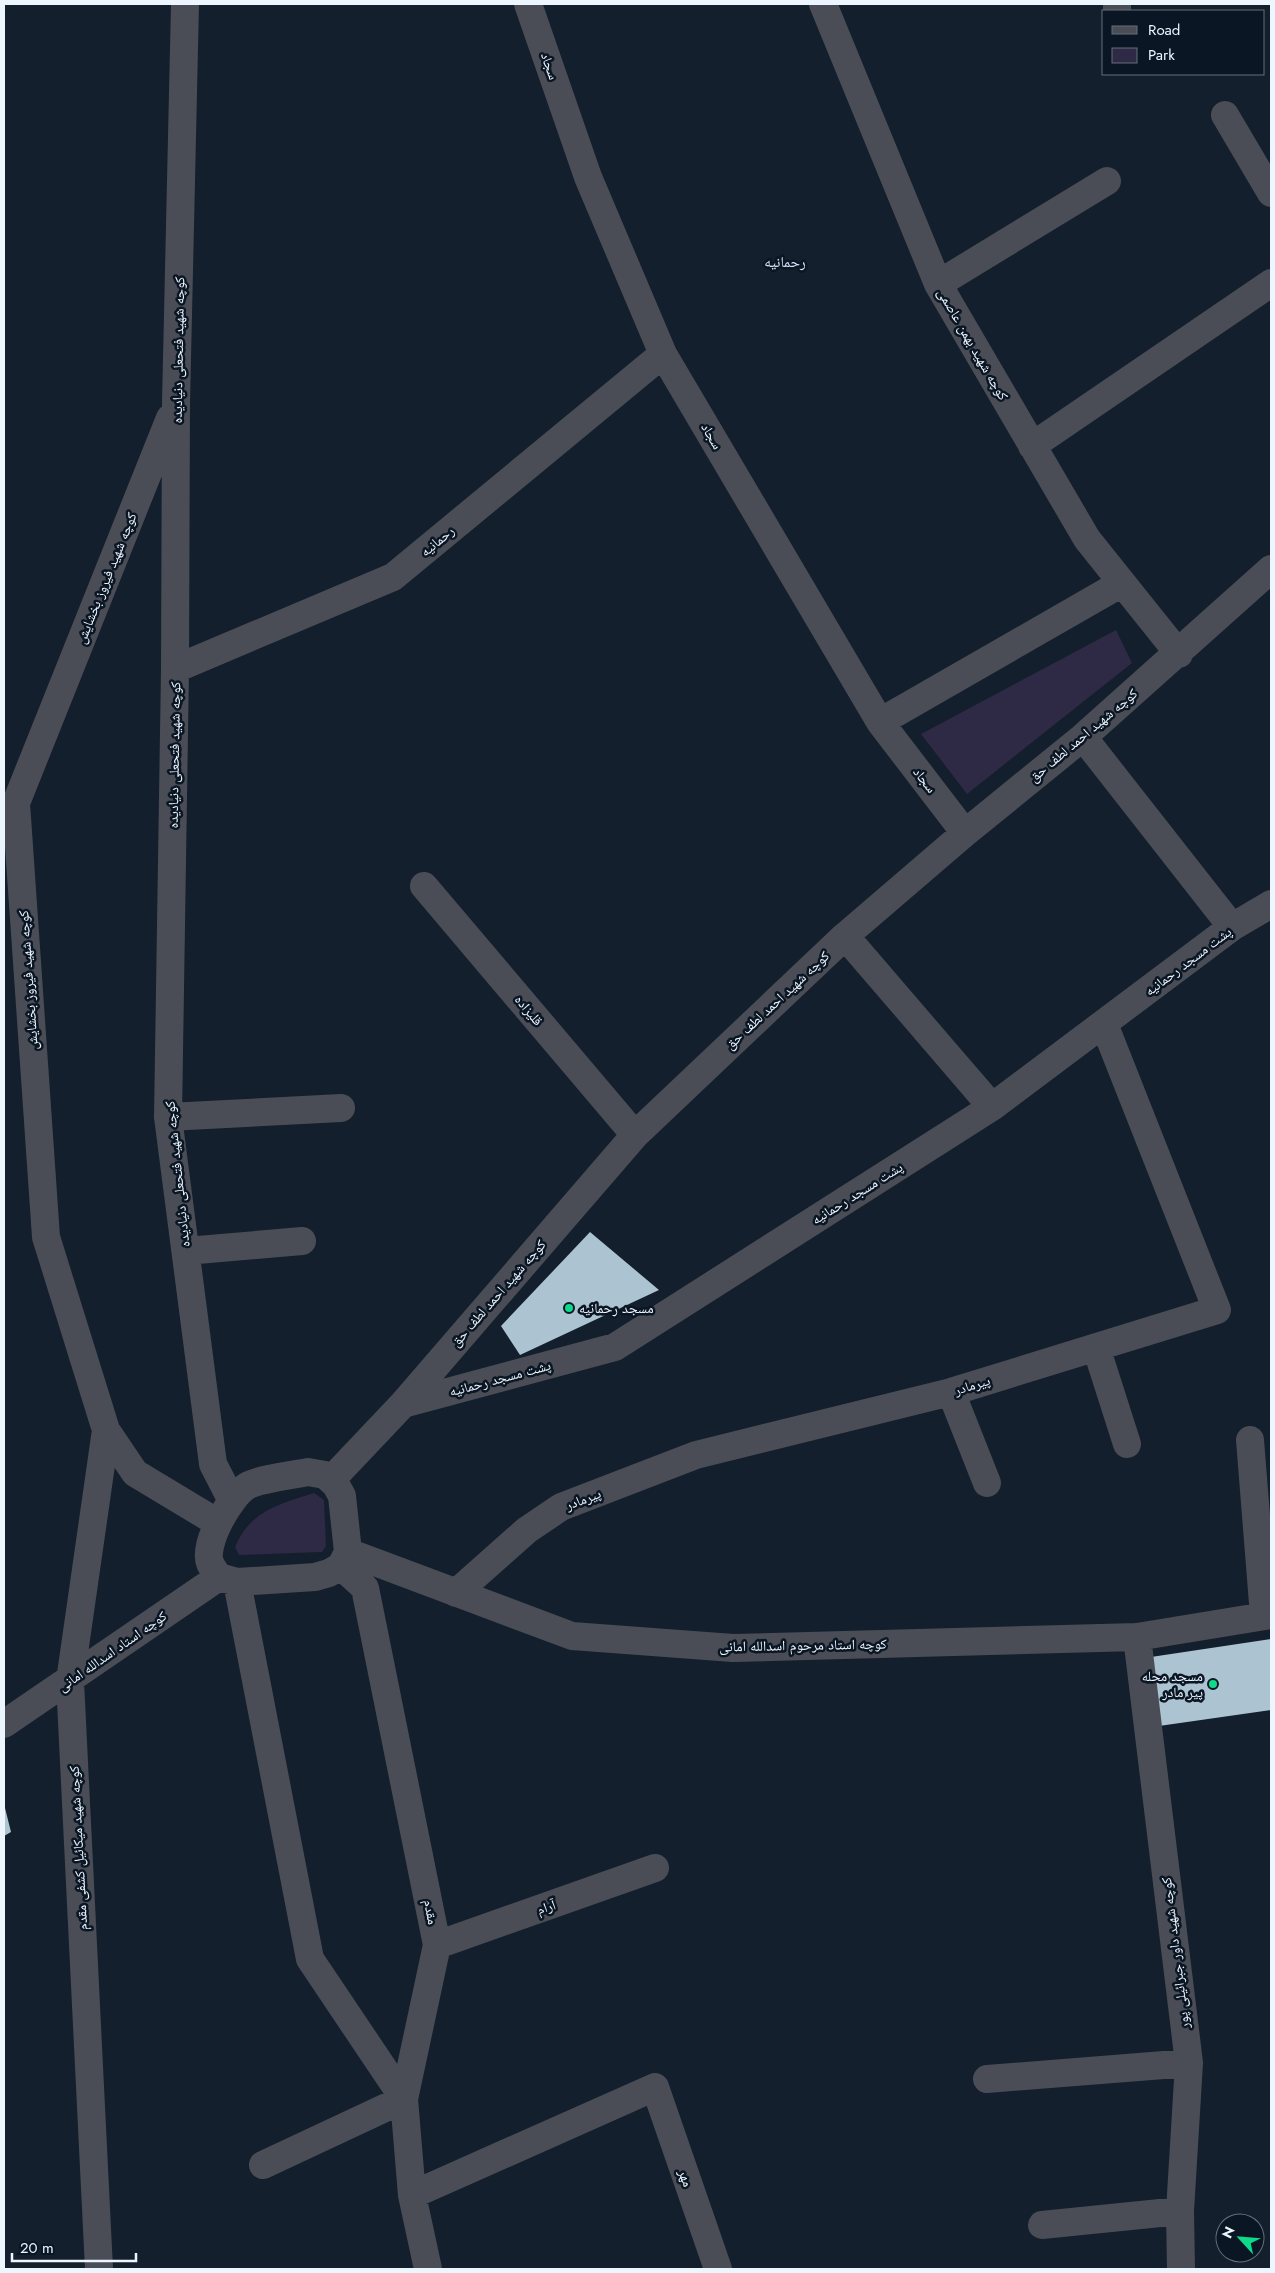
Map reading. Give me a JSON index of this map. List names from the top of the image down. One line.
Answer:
{"streets":{"street":["سجاد","کوچه شهید بهمن عاصمی","کوچه شهید فتحعلی دنیادیده","رحمانیه","کوچه شهید فیروز بخشایش","کوچه شهید احمد لطف حق","پشت مسجد رحمانیه","قلیزاده","پیرمادر","کوچه استاد مرحوم اسدالله امانی","کوچه استاد اسدالله امانی","کوچه شهید میکائیل کشفی مقدم","آرام","مقدم","کوچه شهید داور جبرائیلی پور","مهر"]},"crossings":[["سجاد","رحمانیه"],["سجاد","کوچه شهید احمد لطف حق"],["کوچه شهید بهمن عاصمی","کوچه شهید احمد لطف حق"],["کوچه شهید فتحعلی دنیادیده","رحمانیه"],["کوچه شهید فتحعلی دنیادیده","کوچه شهید فیروز بخشایش"],["کوچه شهید فتحعلی دنیادیده","کوچه شهید احمد لطف حق"],["کوچه شهید فتحعلی دنیادیده","کوچه استاد مرحوم اسدالله امانی"],["کوچه شهید فتحعلی دنیادیده","کوچه استاد اسدالله امانی"],["کوچه شهید فتحعلی دنیادیده","مقدم"],["کوچه شهید فیروز بخشایش","کوچه شهید احمد لطف حق"],["کوچه شهید فیروز بخشایش","کوچه استاد مرحوم اسدالله امانی"],["کوچه شهید فیروز بخشایش","کوچه استاد اسدالله امانی"],["کوچه شهید فیروز بخشایش","کوچه شهید میکائیل کشفی مقدم"],["کوچه شهید فیروز بخشایش","مقدم"],["کوچه شهید احمد لطف حق","پشت مسجد رحمانیه"],["کوچه شهید احمد لطف حق","قلیزاده"],["کوچه شهید احمد لطف حق","کوچه استاد مرحوم اسدالله امانی"],["کوچه شهید احمد لطف حق","کوچه استاد اسدالله امانی"],["کوچه شهید احمد لطف حق","مقدم"],["پشت مسجد رحمانیه","پیرمادر"],["پیرمادر","کوچه استاد مرحوم اسدالله امانی"],["کوچه استاد مرحوم اسدالله امانی","کوچه استاد اسدالله امانی"],["کوچه استاد مرحوم اسدالله امانی","مقدم"],["کوچه استاد مرحوم اسدالله امانی","کوچه شهید داور جبرائیلی پور"],["کوچه استاد اسدالله امانی","کوچه شهید میکائیل کشفی مقدم"],["کوچه استاد اسدالله امانی","مقدم"],["آرام","مقدم"],["مقدم","مهر"]],"districts":["رحمانیه"],"places":["مسجد رحمانیه","مسجد محله پیر مادر"],"legend":["Road","Park"],"scale_bar":"20 m","north":"top left"}
